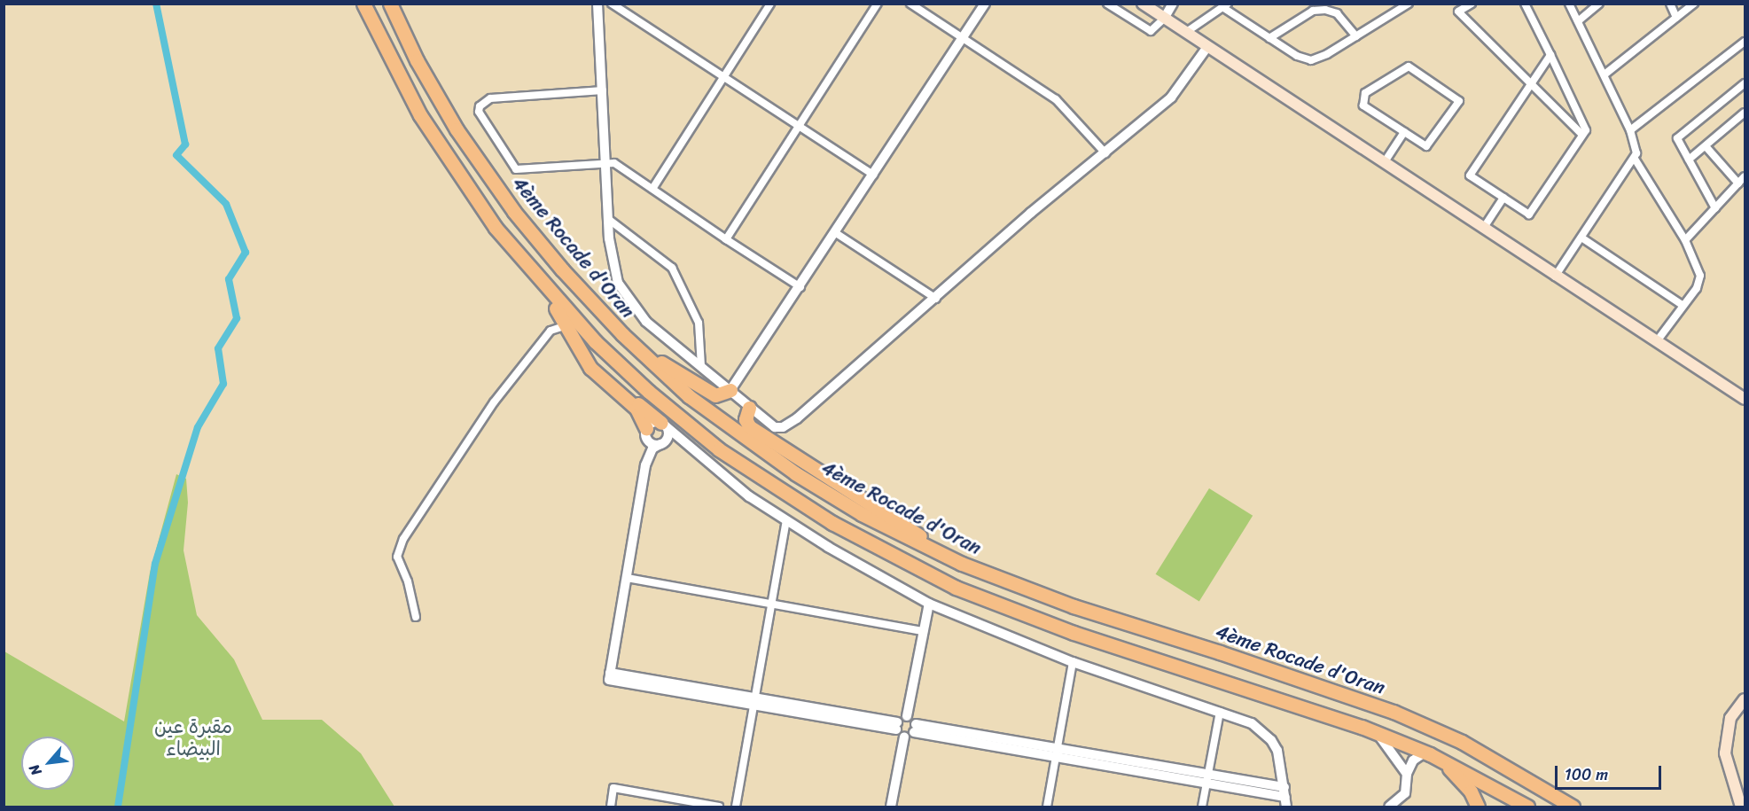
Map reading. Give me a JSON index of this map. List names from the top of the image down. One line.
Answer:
{"streets":{"highway":["4ème Rocade d'Oran"]},"parks":["مقبرة عين البيضاء"],"scale_bar":"100 m","north":"bottom left"}
